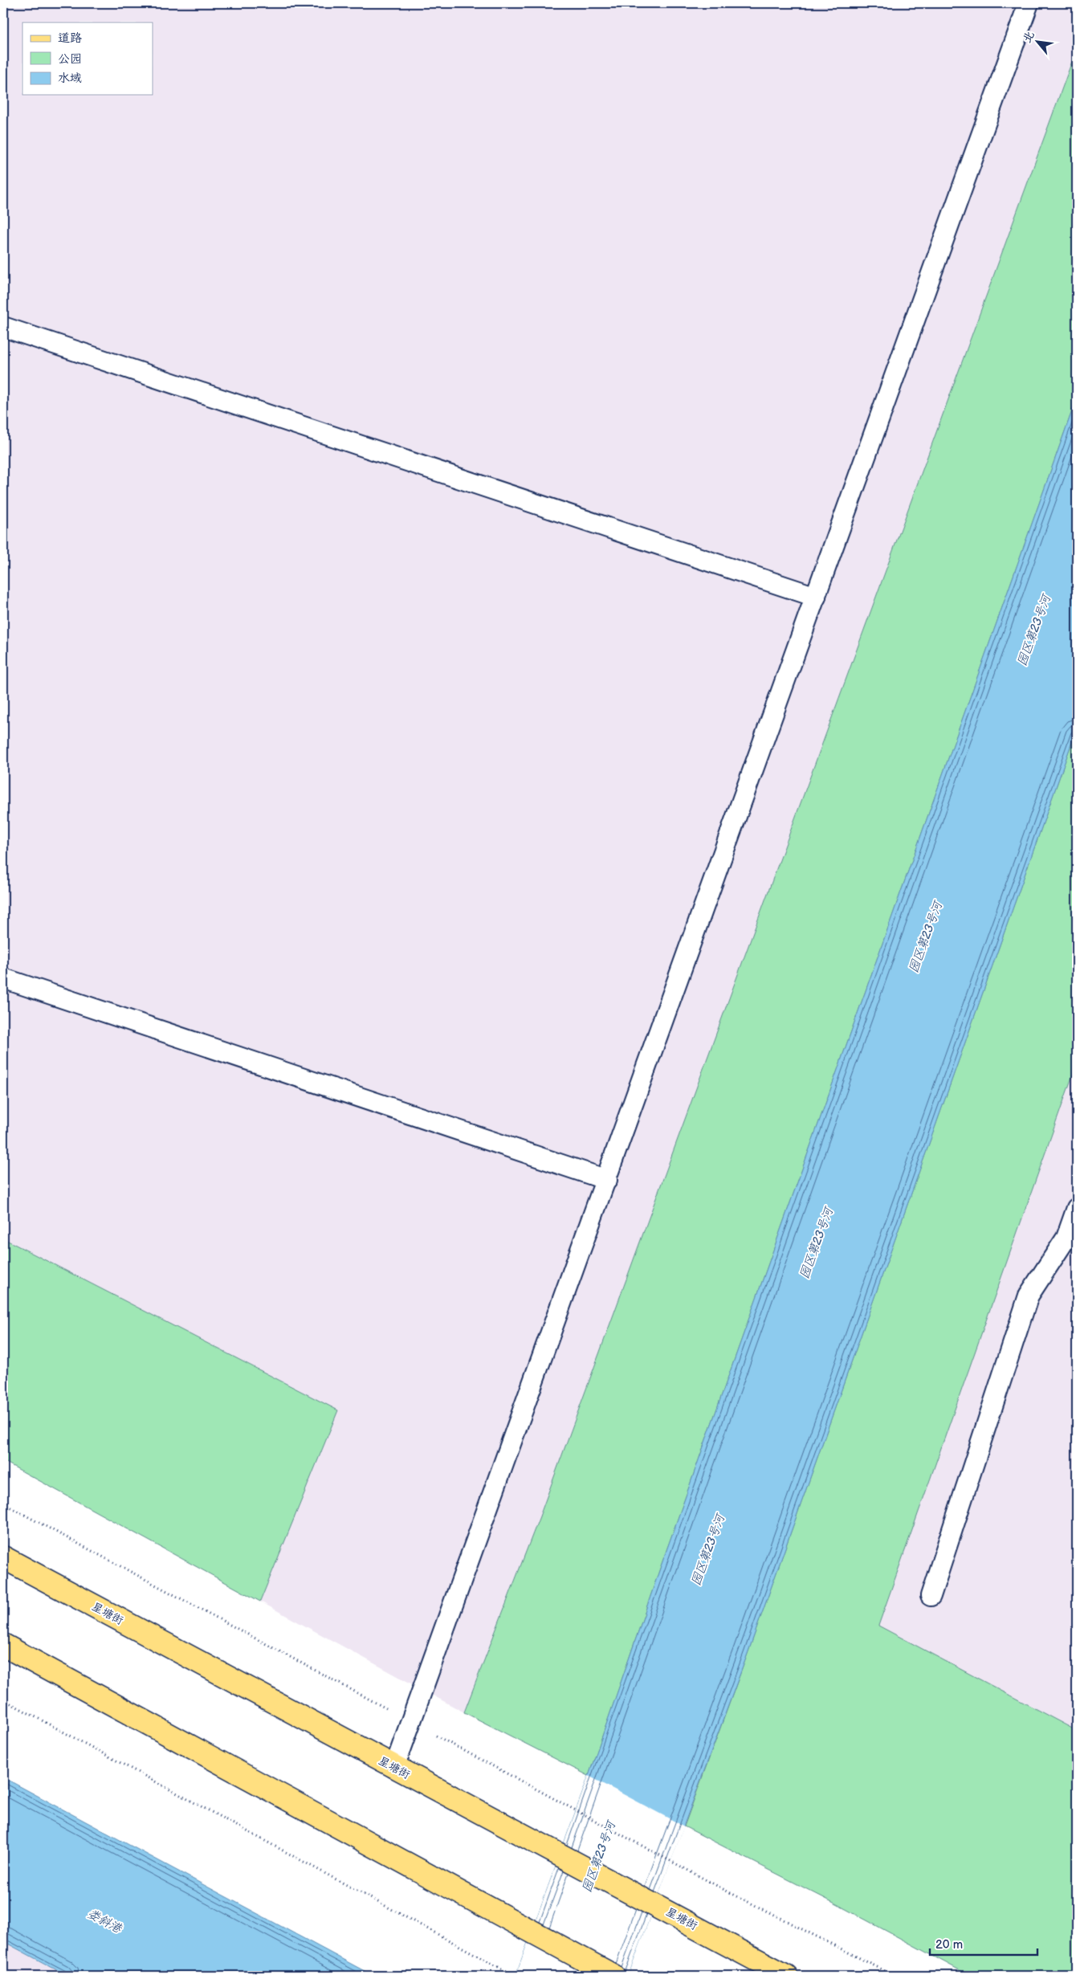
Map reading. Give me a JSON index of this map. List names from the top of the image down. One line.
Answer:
{"streets":{"main road":["星塘街"]},"water":["园区第23号河","娄斜港"],"legend":["道路","公园","水域"],"scale_bar":"20 m","north":"top left"}
